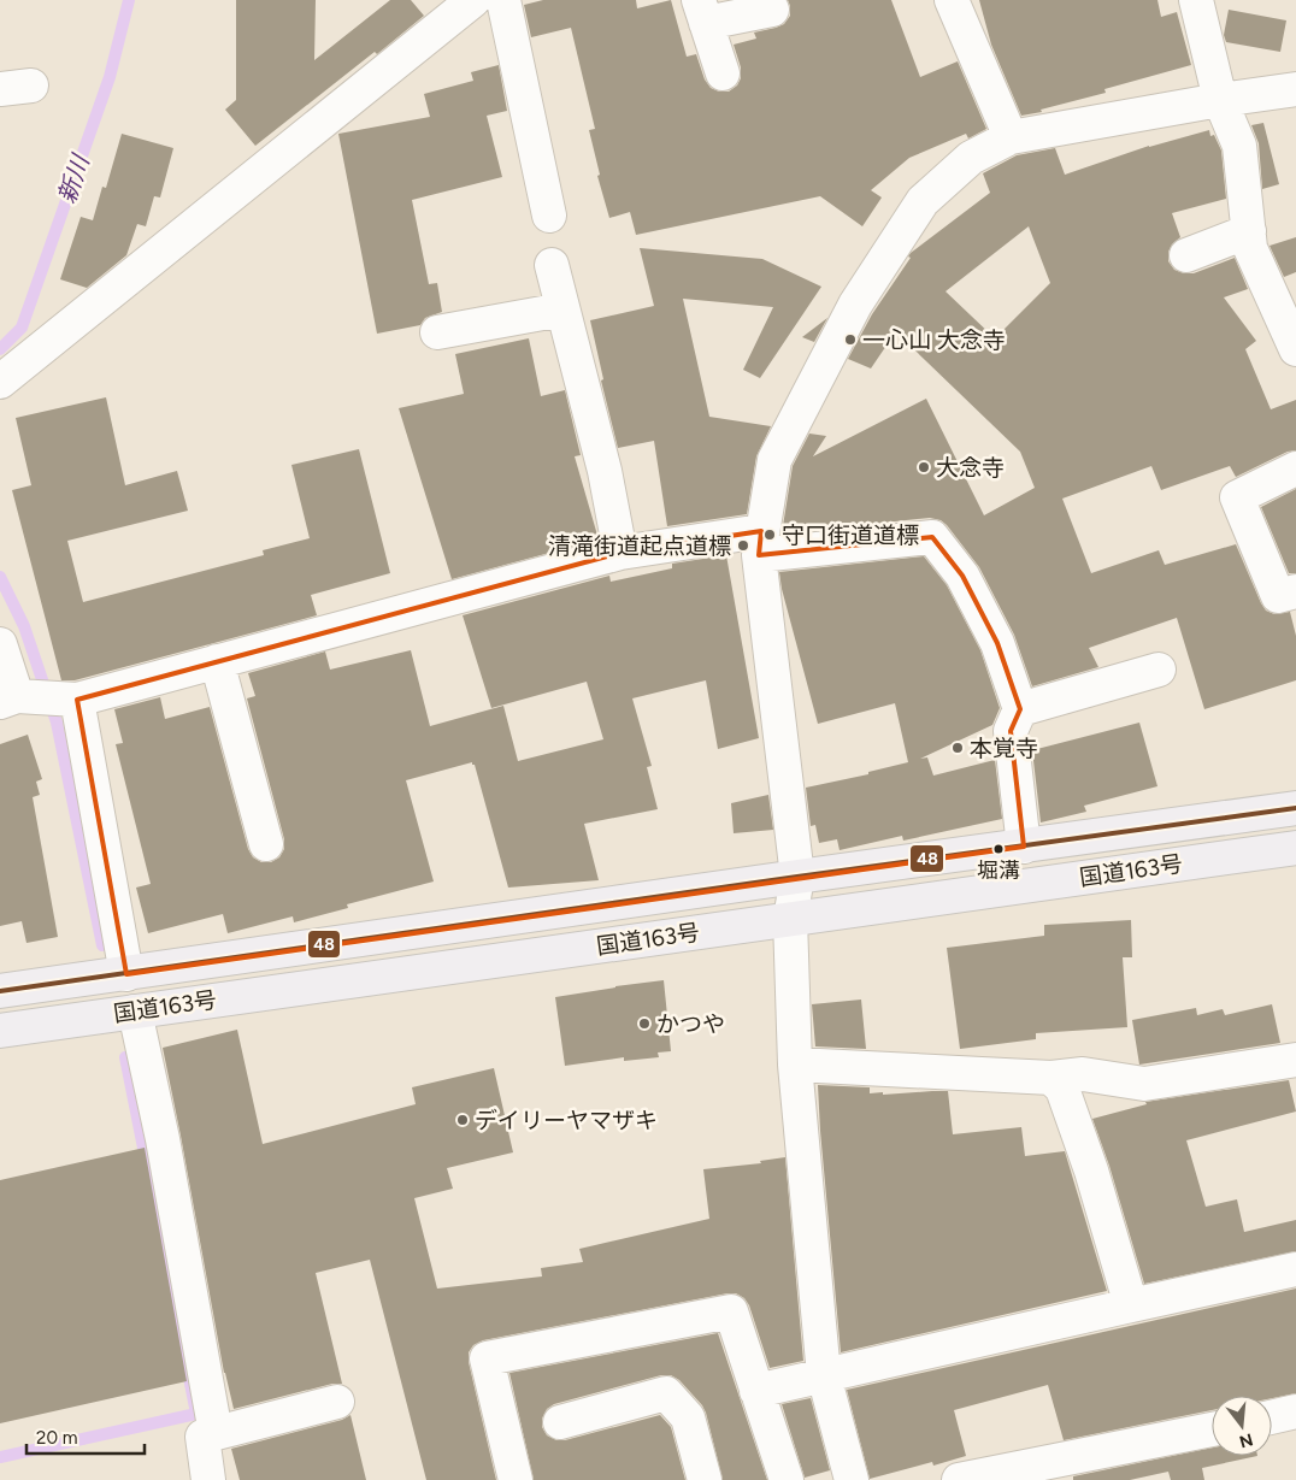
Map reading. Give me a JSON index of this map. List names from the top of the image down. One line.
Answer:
{"streets":{"highway":["国道163号"]},"water":["新川"],"places":["一心山 大念寺","大念寺","守口街道道標","清滝街道起点道標","本覚寺","堀溝","かつや","デイリーヤマザキ"],"lines":["transit line 48"],"scale_bar":"20 m","north":"bottom"}
